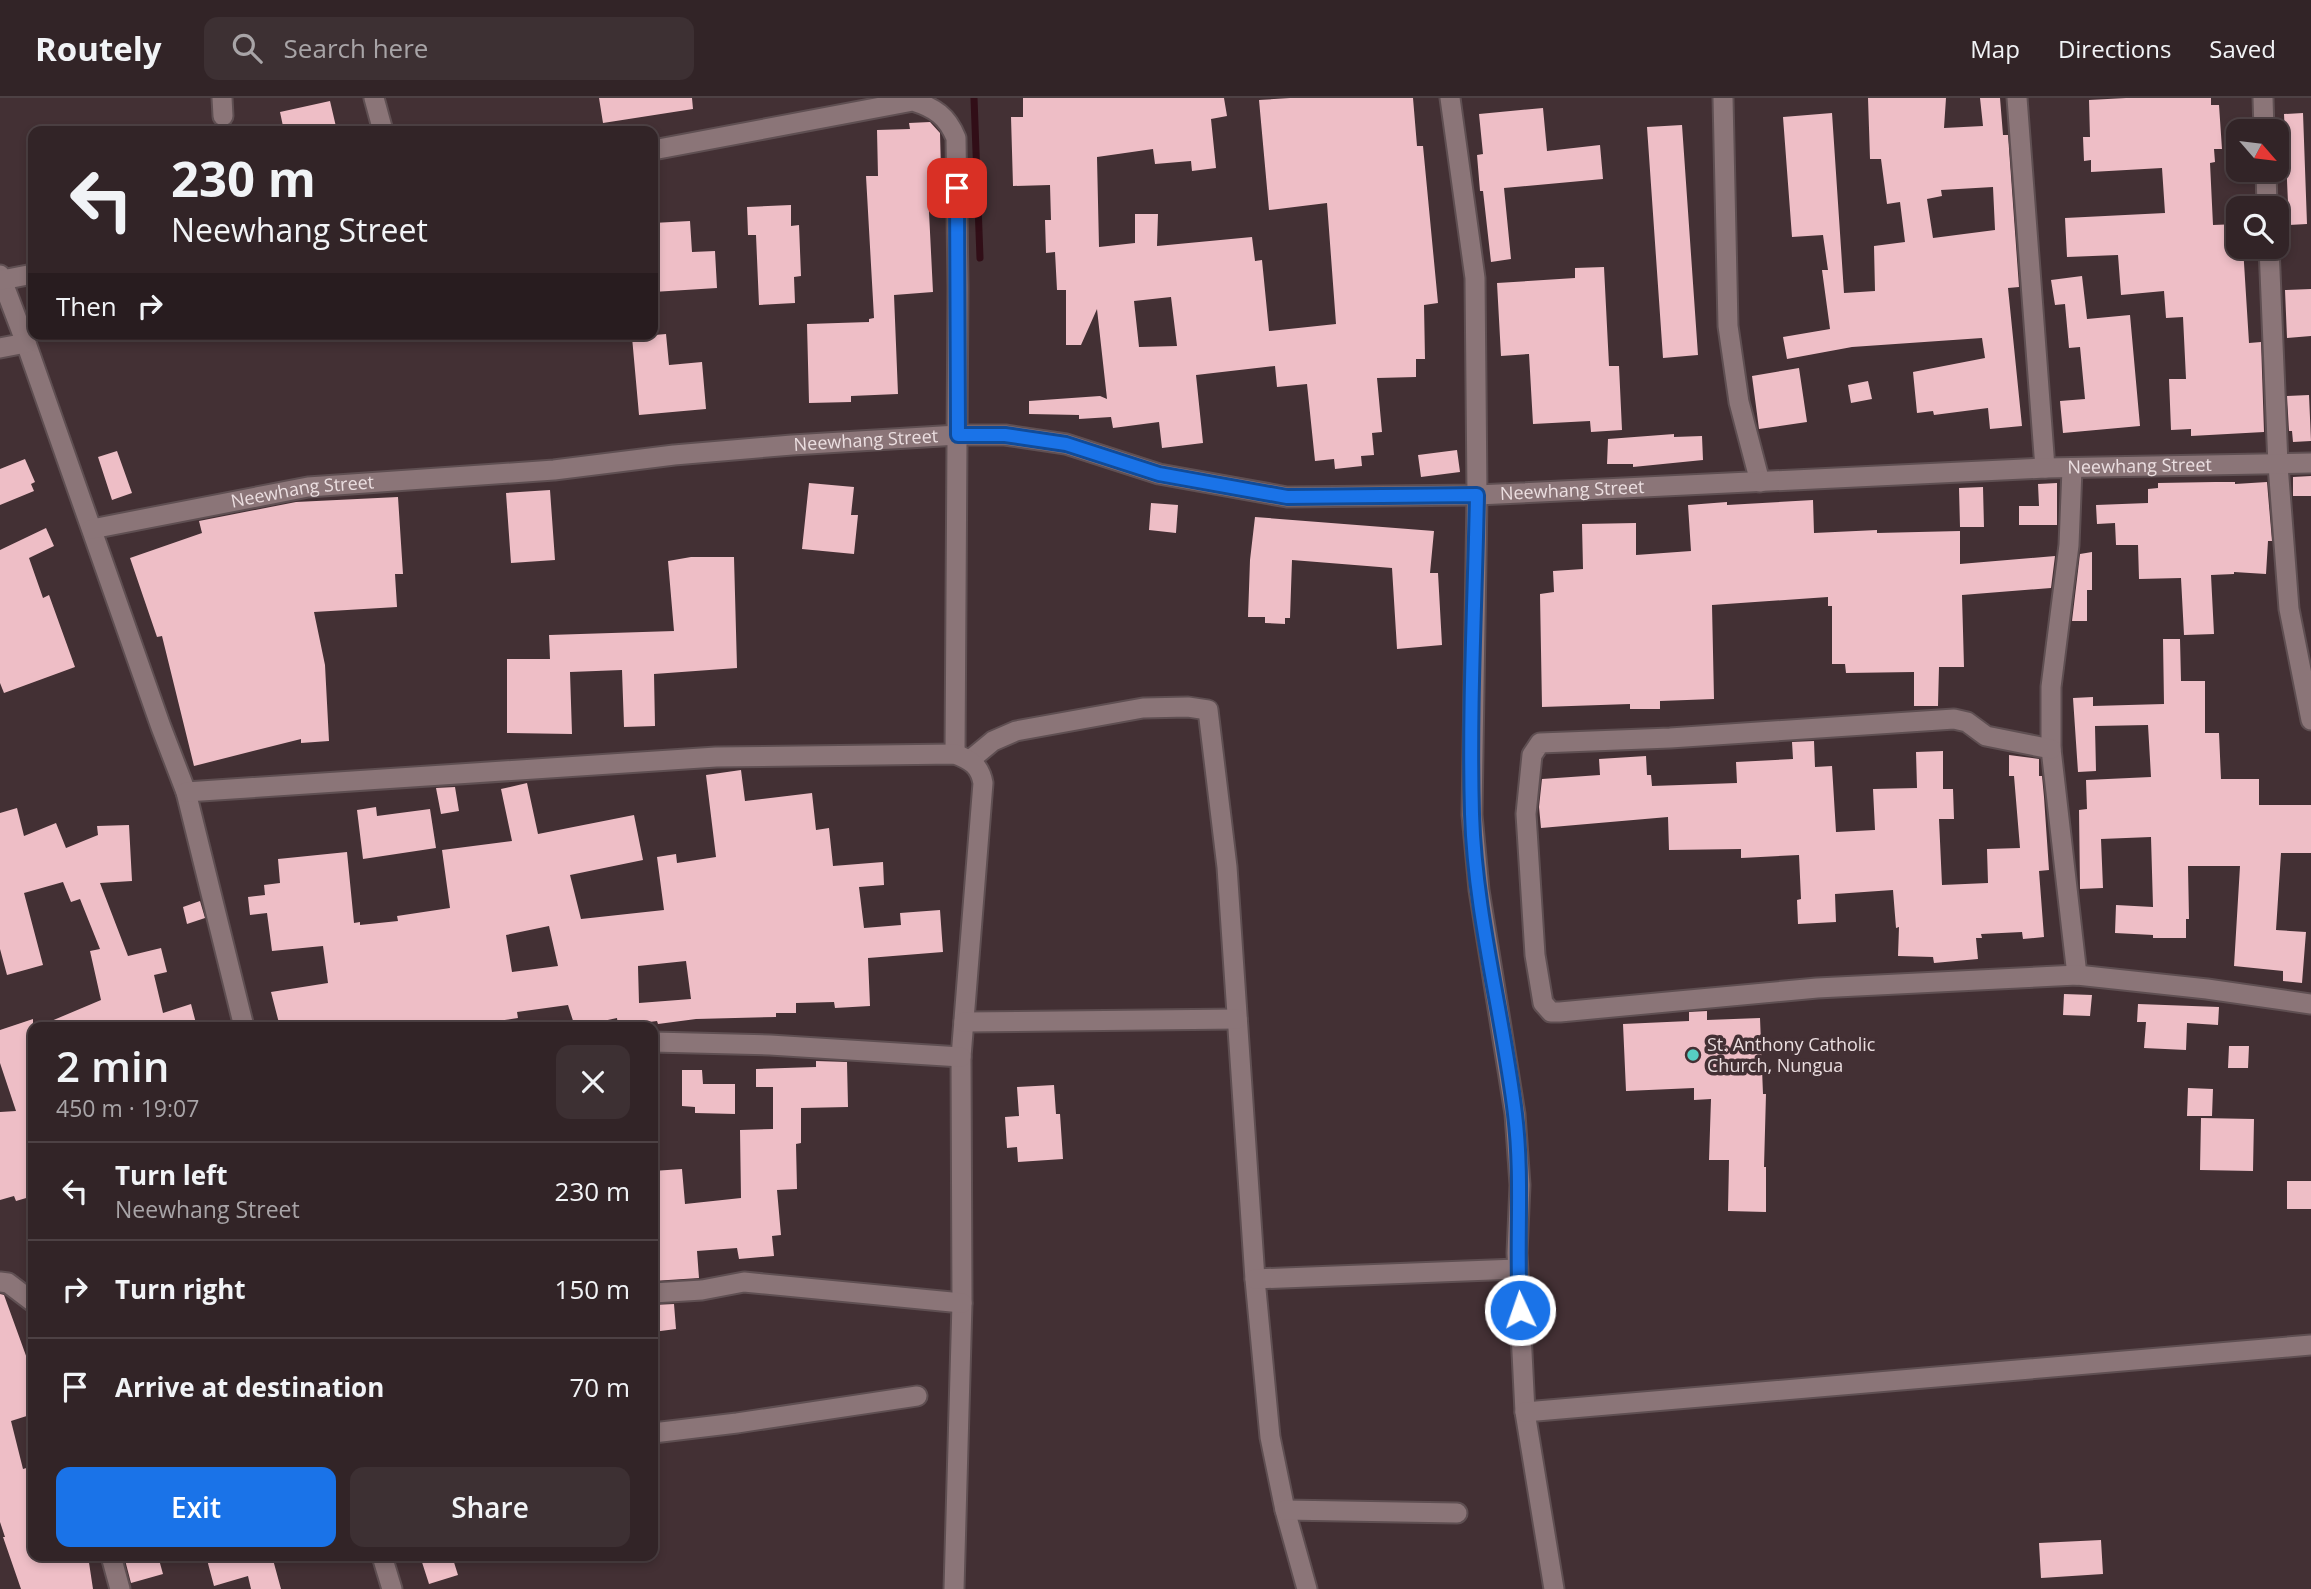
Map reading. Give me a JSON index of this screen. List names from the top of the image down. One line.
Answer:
{"streets":{"street":["Neewhang Street"]},"places":["St. Anthony Catholic Church, Nungua"],"north":"bottom right","page":{"header":"Routely","search":"Search here","nav":["Map","Directions","Saved"],"turn":["230 m","Neewhang Street"],"then":"Then","heading":["2 min","450 m · 19:07"],"list":[{"name":"Turn left","note":"Neewhang Street","value":"230 m"},{"name":"Turn right","value":"150 m"},{"name":"Arrive at destination","value":"70 m"}],"buttons":["Exit","Share"]}}
